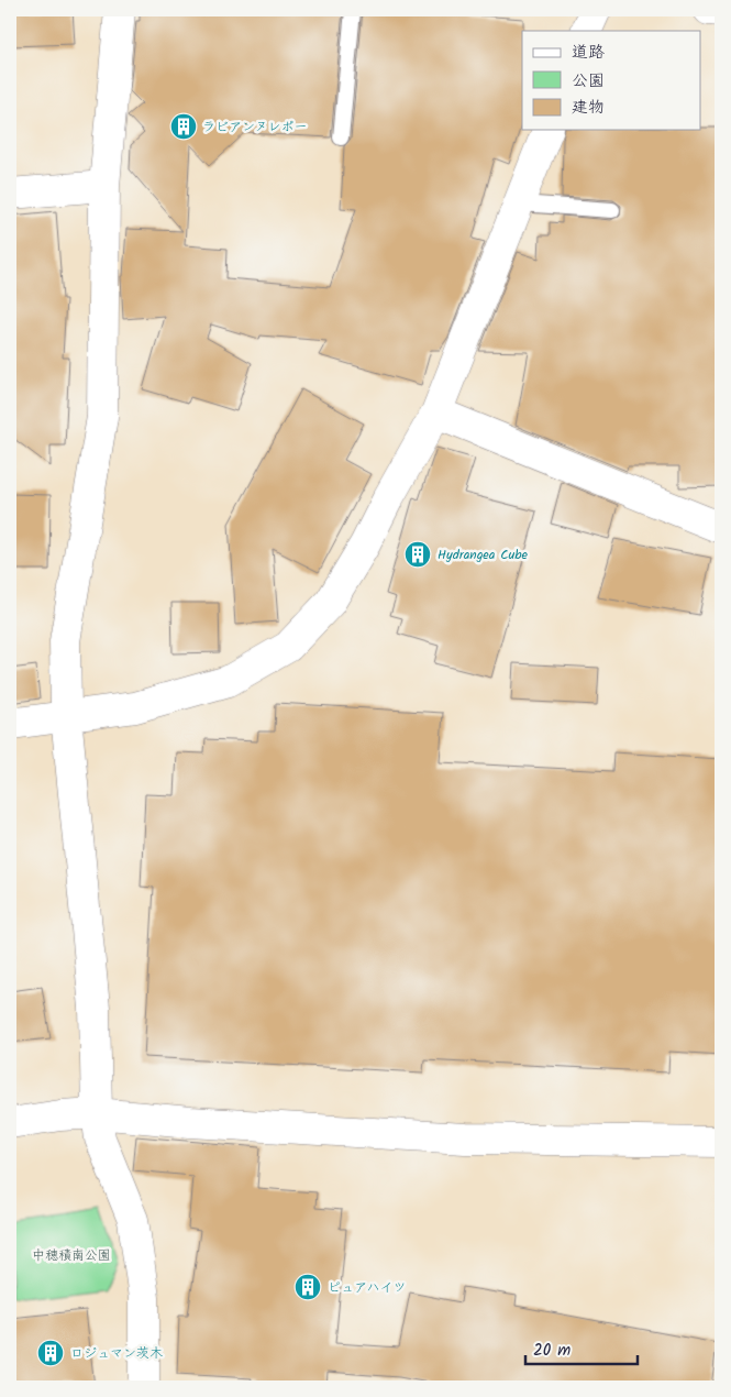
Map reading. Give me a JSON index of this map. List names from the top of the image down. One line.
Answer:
{"parks":["中穂積南公園"],"places":{"building":["ラビアンヌレポー","Hydrangea Cube","ピュアハイツ","ロジュマン茨木"]},"legend":["道路","公園","建物"],"scale_bar":"20 m"}
